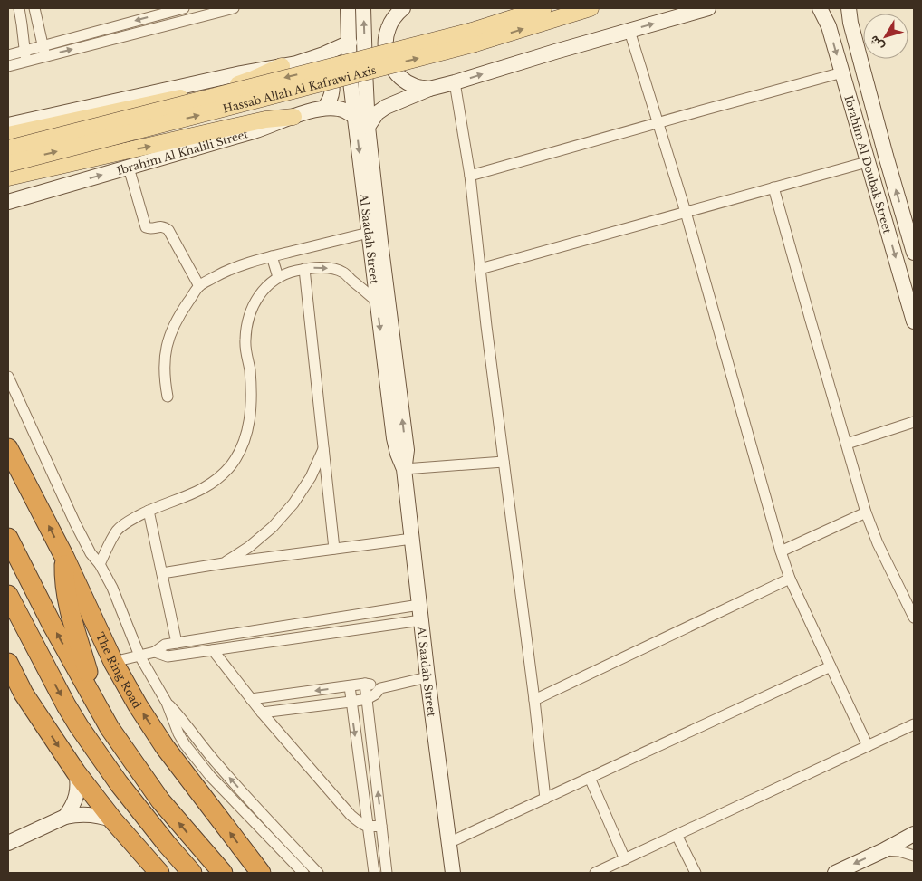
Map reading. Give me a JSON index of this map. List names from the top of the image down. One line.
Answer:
{"streets":{"highway":["The Ring Road"],"main road":["Hassab Allah Al Kafrawi Axis"],"street":["Ibrahim Al Khalili Street","Ibrahim Al Doubak Street","Al Saadah Street"]},"crossings":[["Ibrahim Al Khalili Street","Al Saadah Street"]],"north":"bottom left"}
